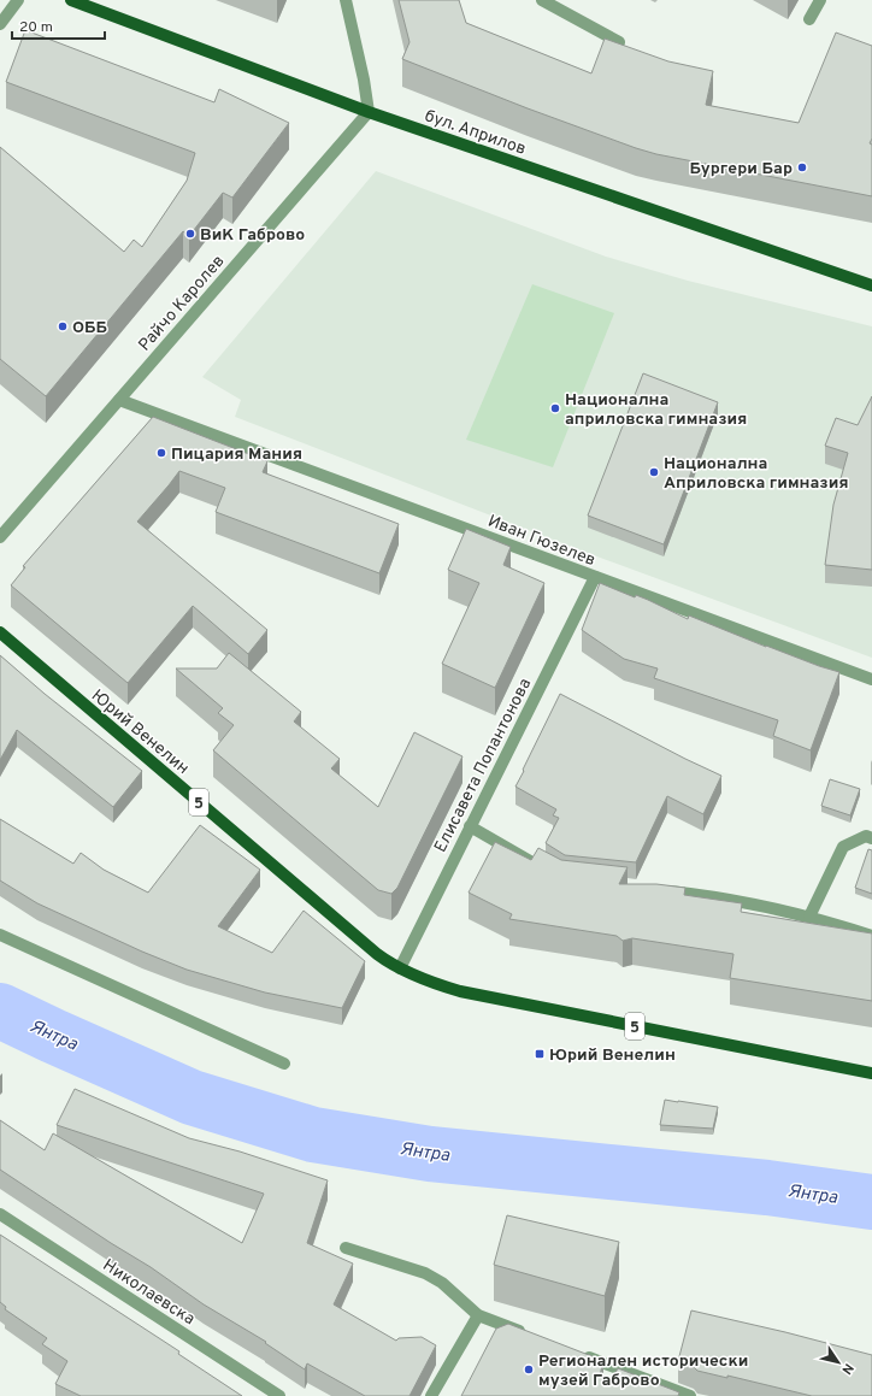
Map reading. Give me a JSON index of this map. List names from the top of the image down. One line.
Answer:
{"streets":{"main road":["бул. Априлов","Юрий Венелин","5"],"street":["Райчо Каролев","Иван Гюзелев","Елисавета Попантонова","Николаевска"]},"crossings":[["бул. Априлов","Райчо Каролев"],["Райчо Каролев","Иван Гюзелев"],["Иван Гюзелев","Елисавета Попантонова"],["Юрий Венелин","Елисавета Попантонова"]],"water":["Янтра"],"places":{"other":["Бургери Бар","ВиК Габрово","ОББ","Национална априловска гимназия","Пицария Мания","Национална Априловска гимназия","Регионален исторически музей Габрово"],"transit":["Юрий Венелин"]},"scale_bar":"20 m","north":"bottom right"}
